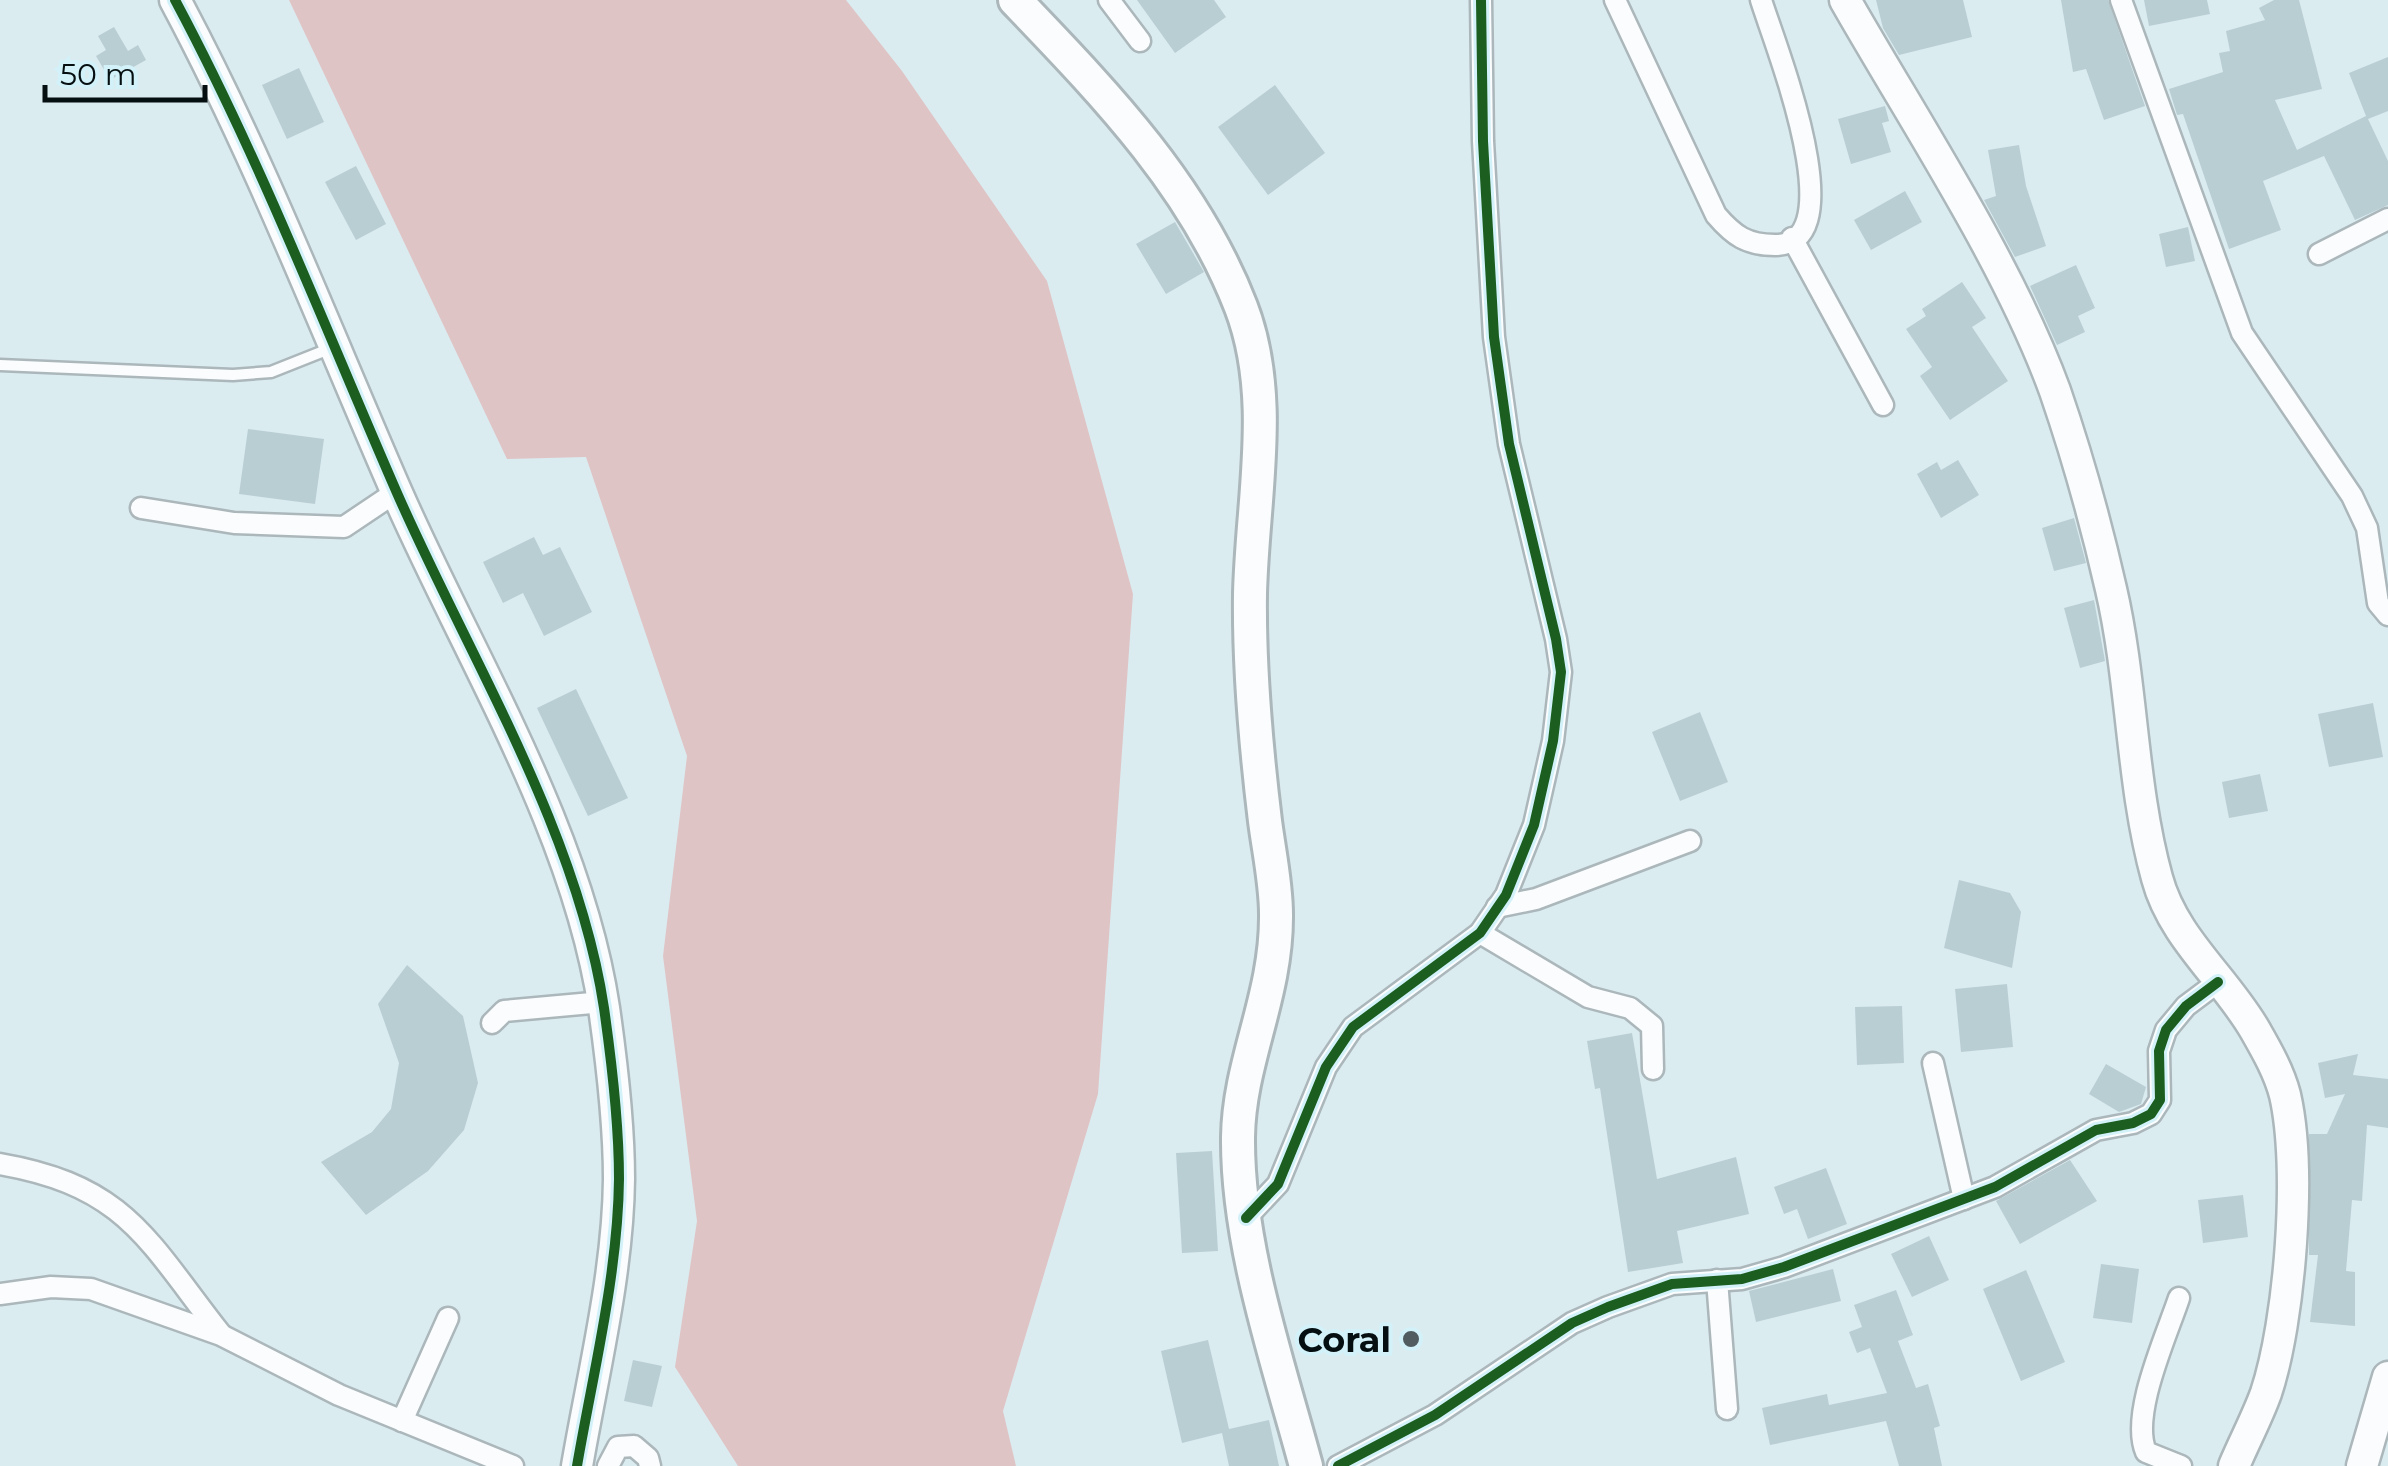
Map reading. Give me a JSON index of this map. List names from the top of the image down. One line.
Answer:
{"places":["Coral"],"scale_bar":"50 m"}
